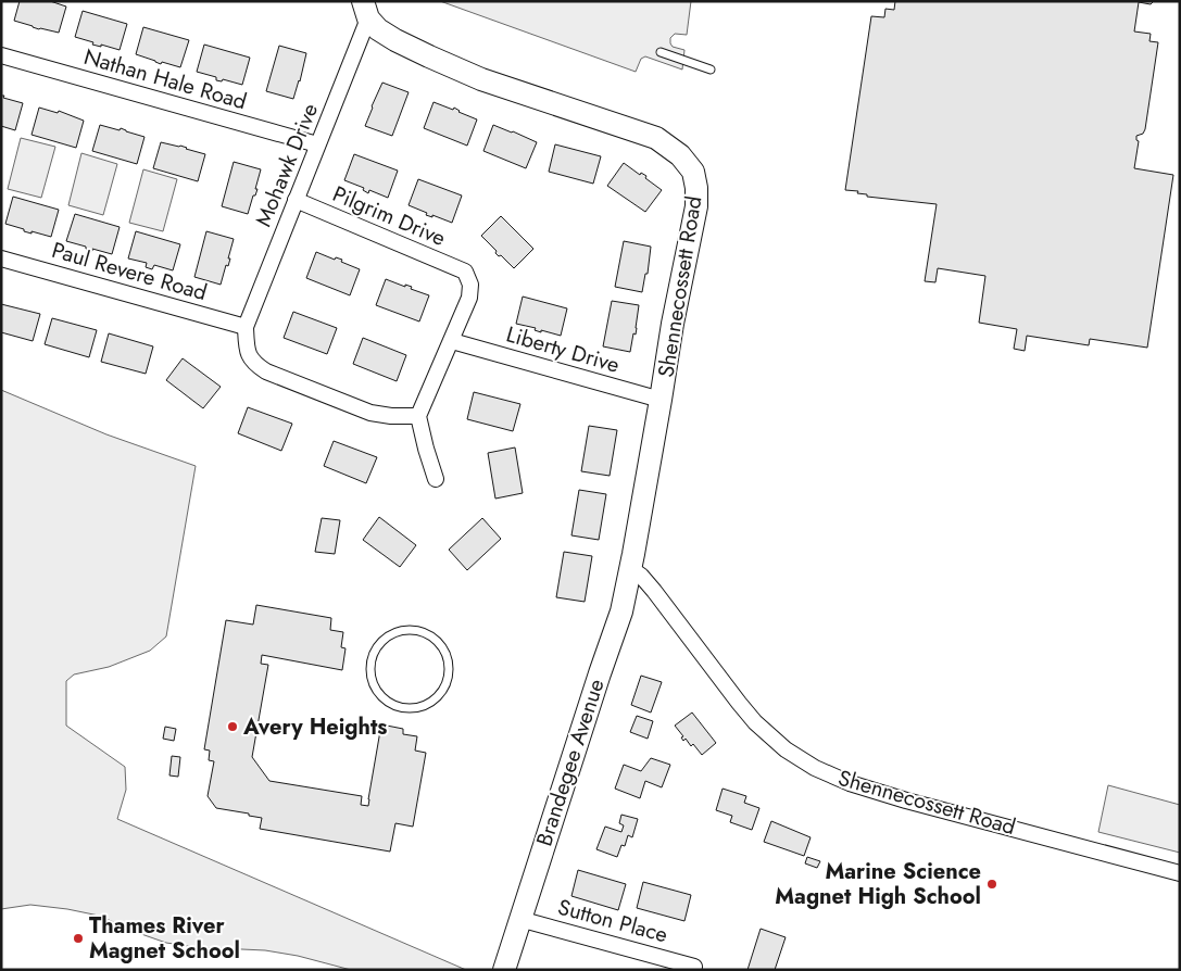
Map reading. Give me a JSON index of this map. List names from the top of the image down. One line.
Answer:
{"streets":{"street":["Nathan Hale Road","Mohawk Drive","Pilgrim Drive","Paul Revere Road","Shennecossett Road","Liberty Drive","Brandegee Avenue","Sutton Place"]},"crossings":[["Nathan Hale Road","Mohawk Drive"],["Mohawk Drive","Pilgrim Drive"],["Mohawk Drive","Paul Revere Road"],["Mohawk Drive","Shennecossett Road"],["Pilgrim Drive","Liberty Drive"],["Shennecossett Road","Liberty Drive"],["Shennecossett Road","Brandegee Avenue"],["Brandegee Avenue","Sutton Place"]],"places":["Avery Heights","Marine Science Magnet High School","Thames River Magnet School"]}
